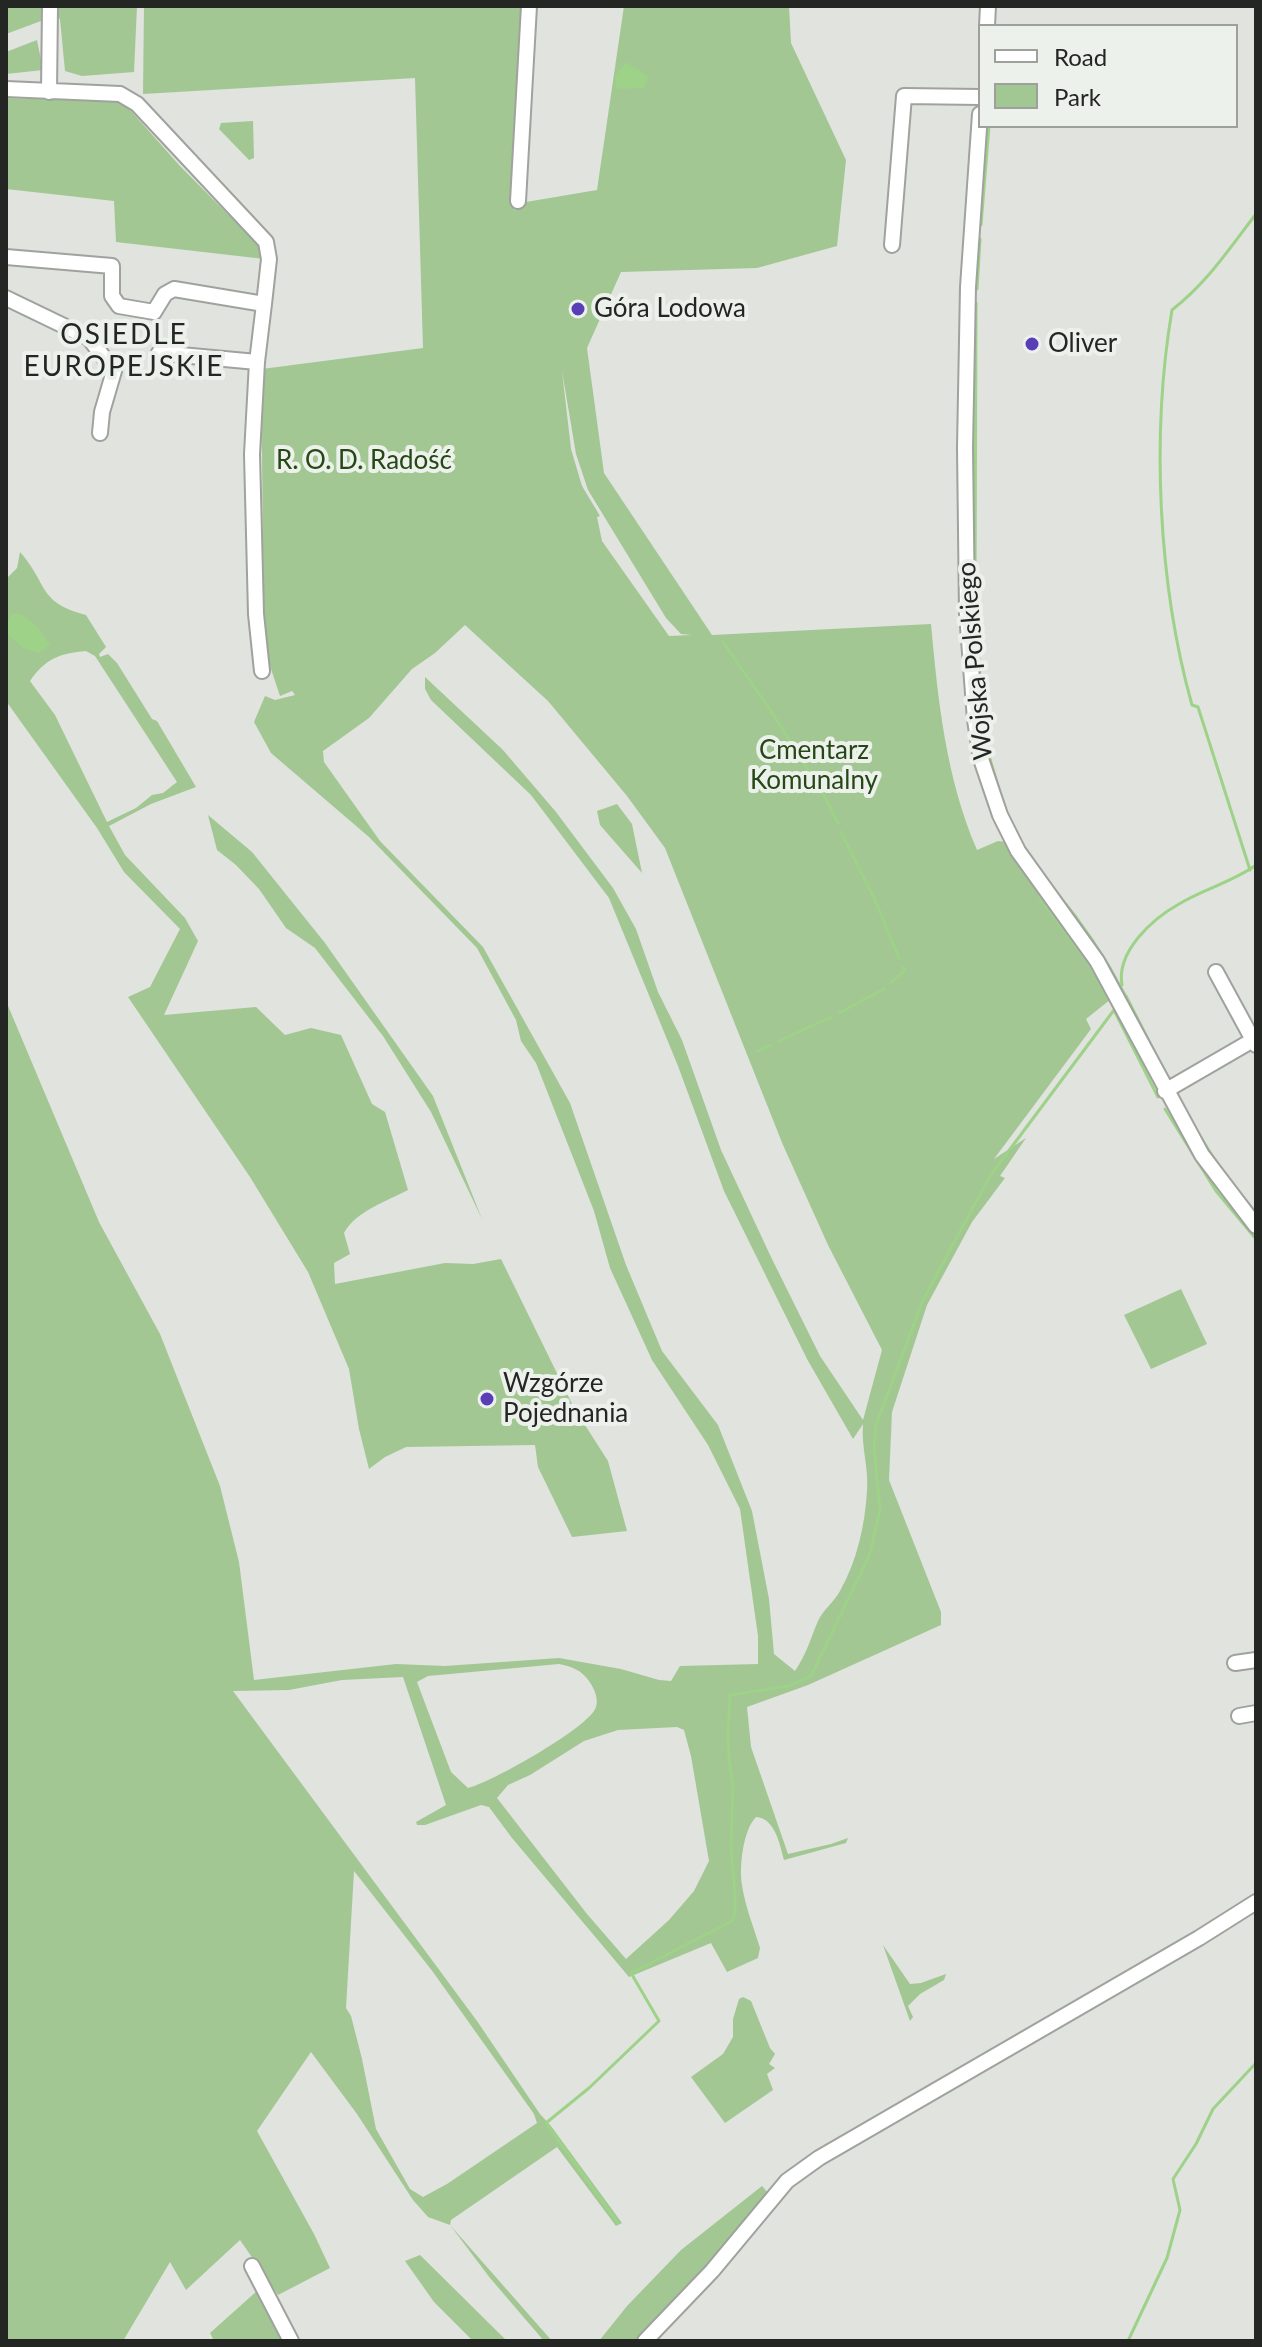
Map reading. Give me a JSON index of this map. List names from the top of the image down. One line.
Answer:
{"streets":{"street":["Wojska Polskiego"]},"districts":["OSIEDLE EUROPEJSKIE"],"parks":["R. O. D. Radość","Cmentarz Komunalny"],"places":["Góra Lodowa","Oliver","Wzgórze Pojednania"],"legend":["Road","Park"]}
